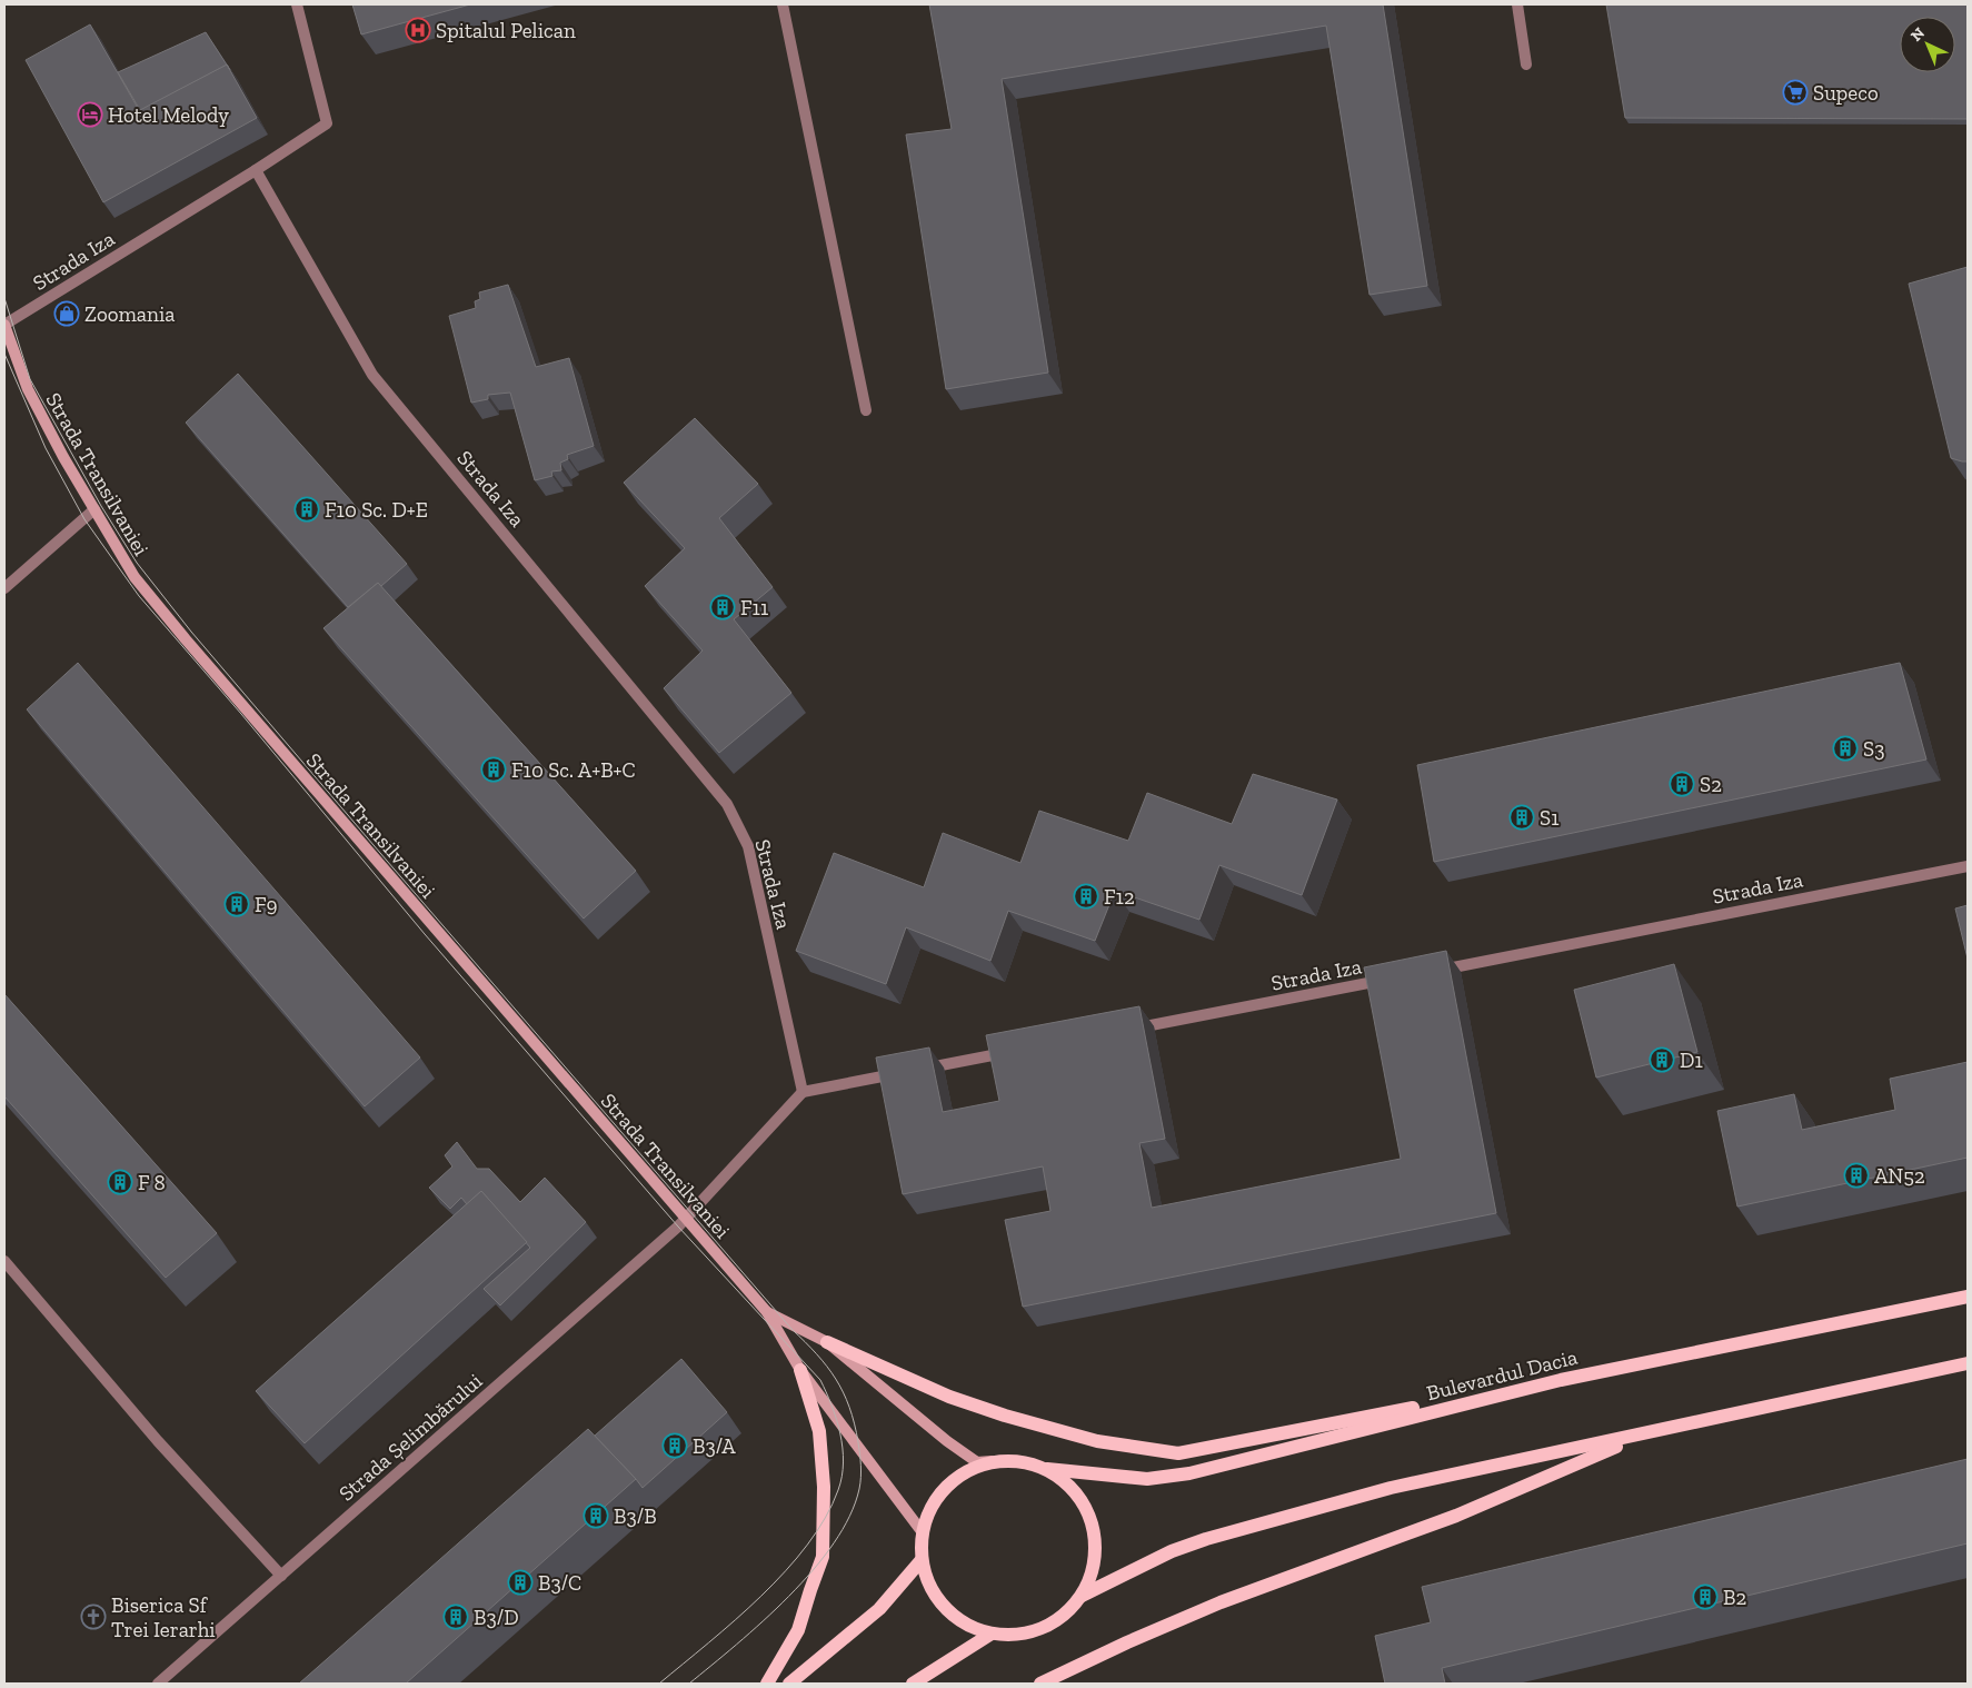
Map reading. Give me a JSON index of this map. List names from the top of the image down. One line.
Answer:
{"streets":{"main road":["Strada Transilvaniei","Bulevardul Dacia"],"street":["Strada Iza","Strada Șelimbărului"]},"crossings":[["Strada Iza","Strada Transilvaniei"],["Strada Transilvaniei","Bulevardul Dacia"],["Strada Transilvaniei","Strada Șelimbărului"]],"places":{"hospital":["Spitalul Pelican"],"supermarket":["Supeco"],"hotel":["Hotel Melody"],"shop":["Zoomania"],"building":["F10 Sc. D+E","F11","S3","F10 Sc. A+B+C","S2","S1","F12","F9","D1","AN52","F 8","B3/A","B3/B","B3/C","B2","B3/D"],"church":["Biserica Sf Trei Ierarhi"]},"north":"top left"}
